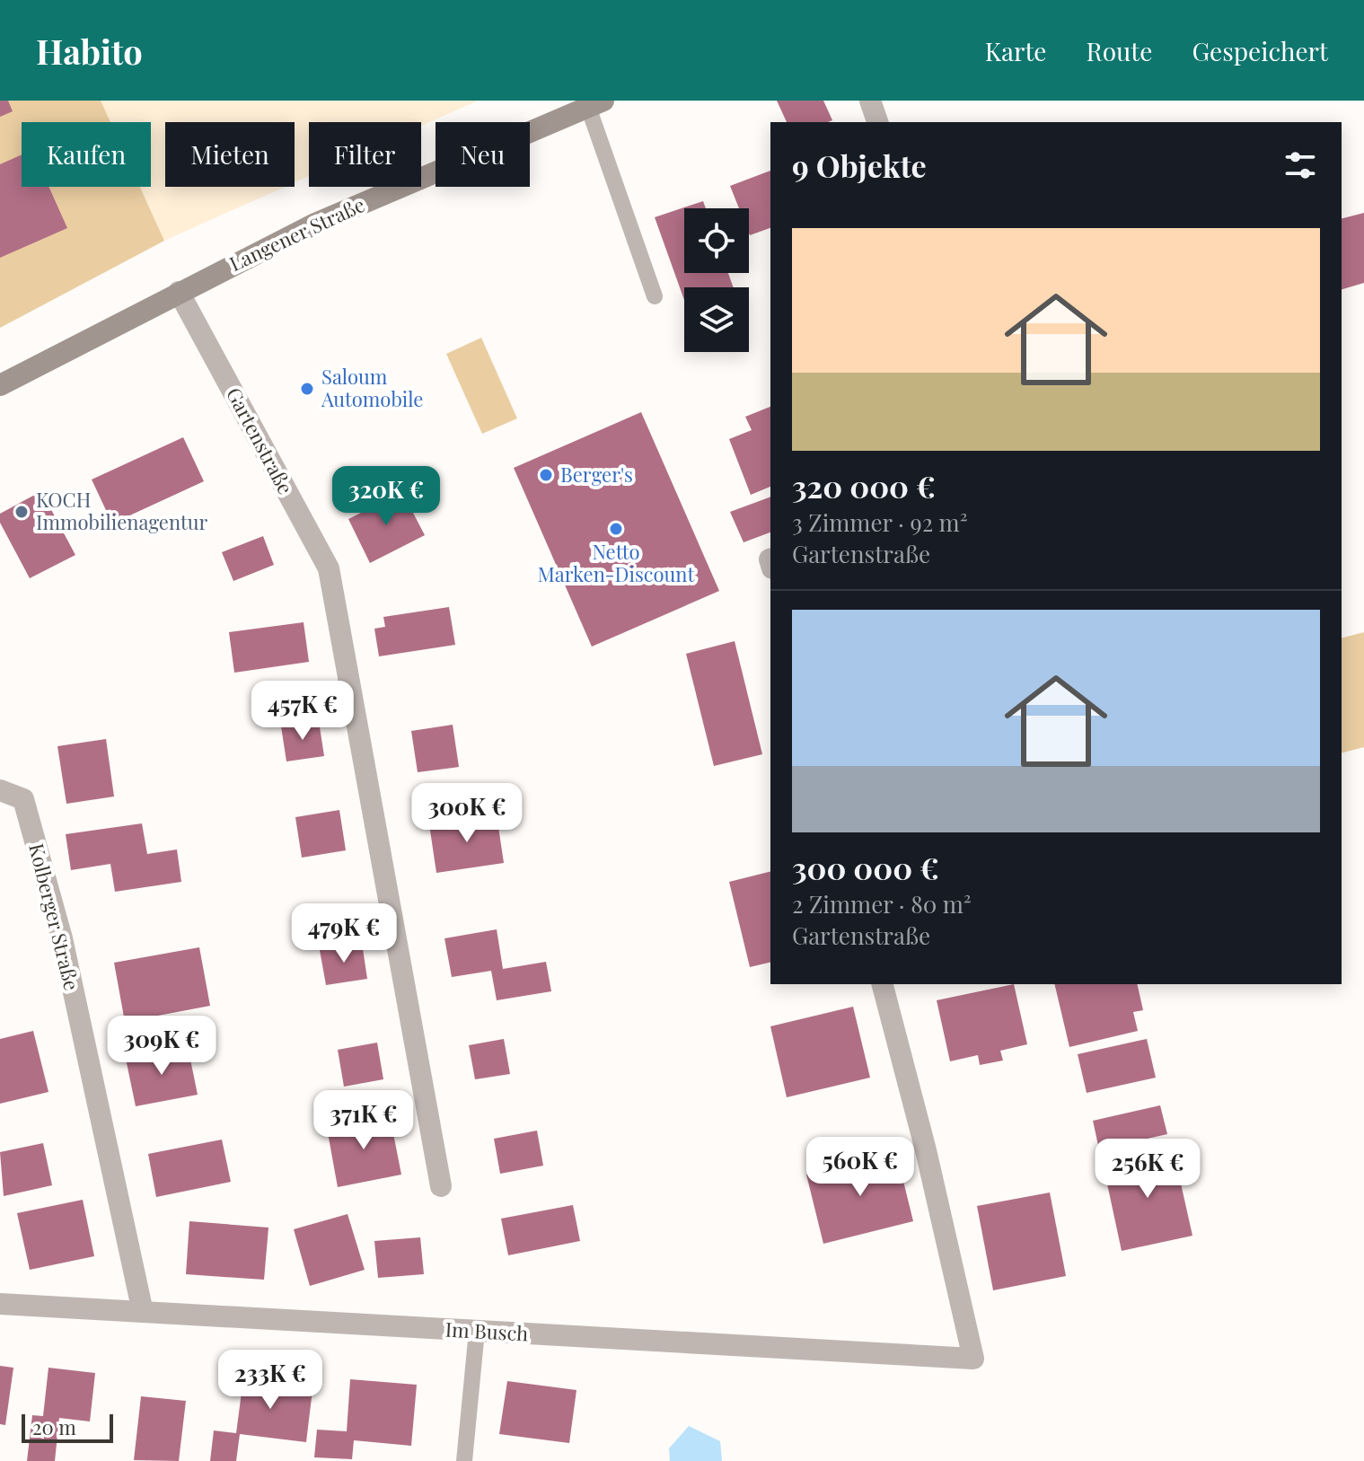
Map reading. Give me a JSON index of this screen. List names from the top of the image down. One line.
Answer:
{"streets":{"main road":["Langener Straße"],"street":["Gartenstraße","Kolberger Straße","Im Busch"]},"crossings":[["Langener Straße","Gartenstraße"],["Kolberger Straße","Im Busch"]],"places":["Saloum Automobile","Berger's","KOCH Immobilienagentur","Netto Marken-Discount"],"scale_bar":"20 m","page":{"header":"Habito","nav":["Karte","Route","Gespeichert"],"chip":["Kaufen","Mieten","Filter","Neu"],"heading":"9 Objekte","list":[{"name":"320 000 €","note":"3 Zimmer · 92 m² · Gartenstraße"},{"name":"300 000 €","note":"2 Zimmer · 80 m² · Gartenstraße"}],"price":["320K €","457K €","300K €","479K €","309K €","371K €","560K €","256K €","233K €"],"scale":"20 m"}}
